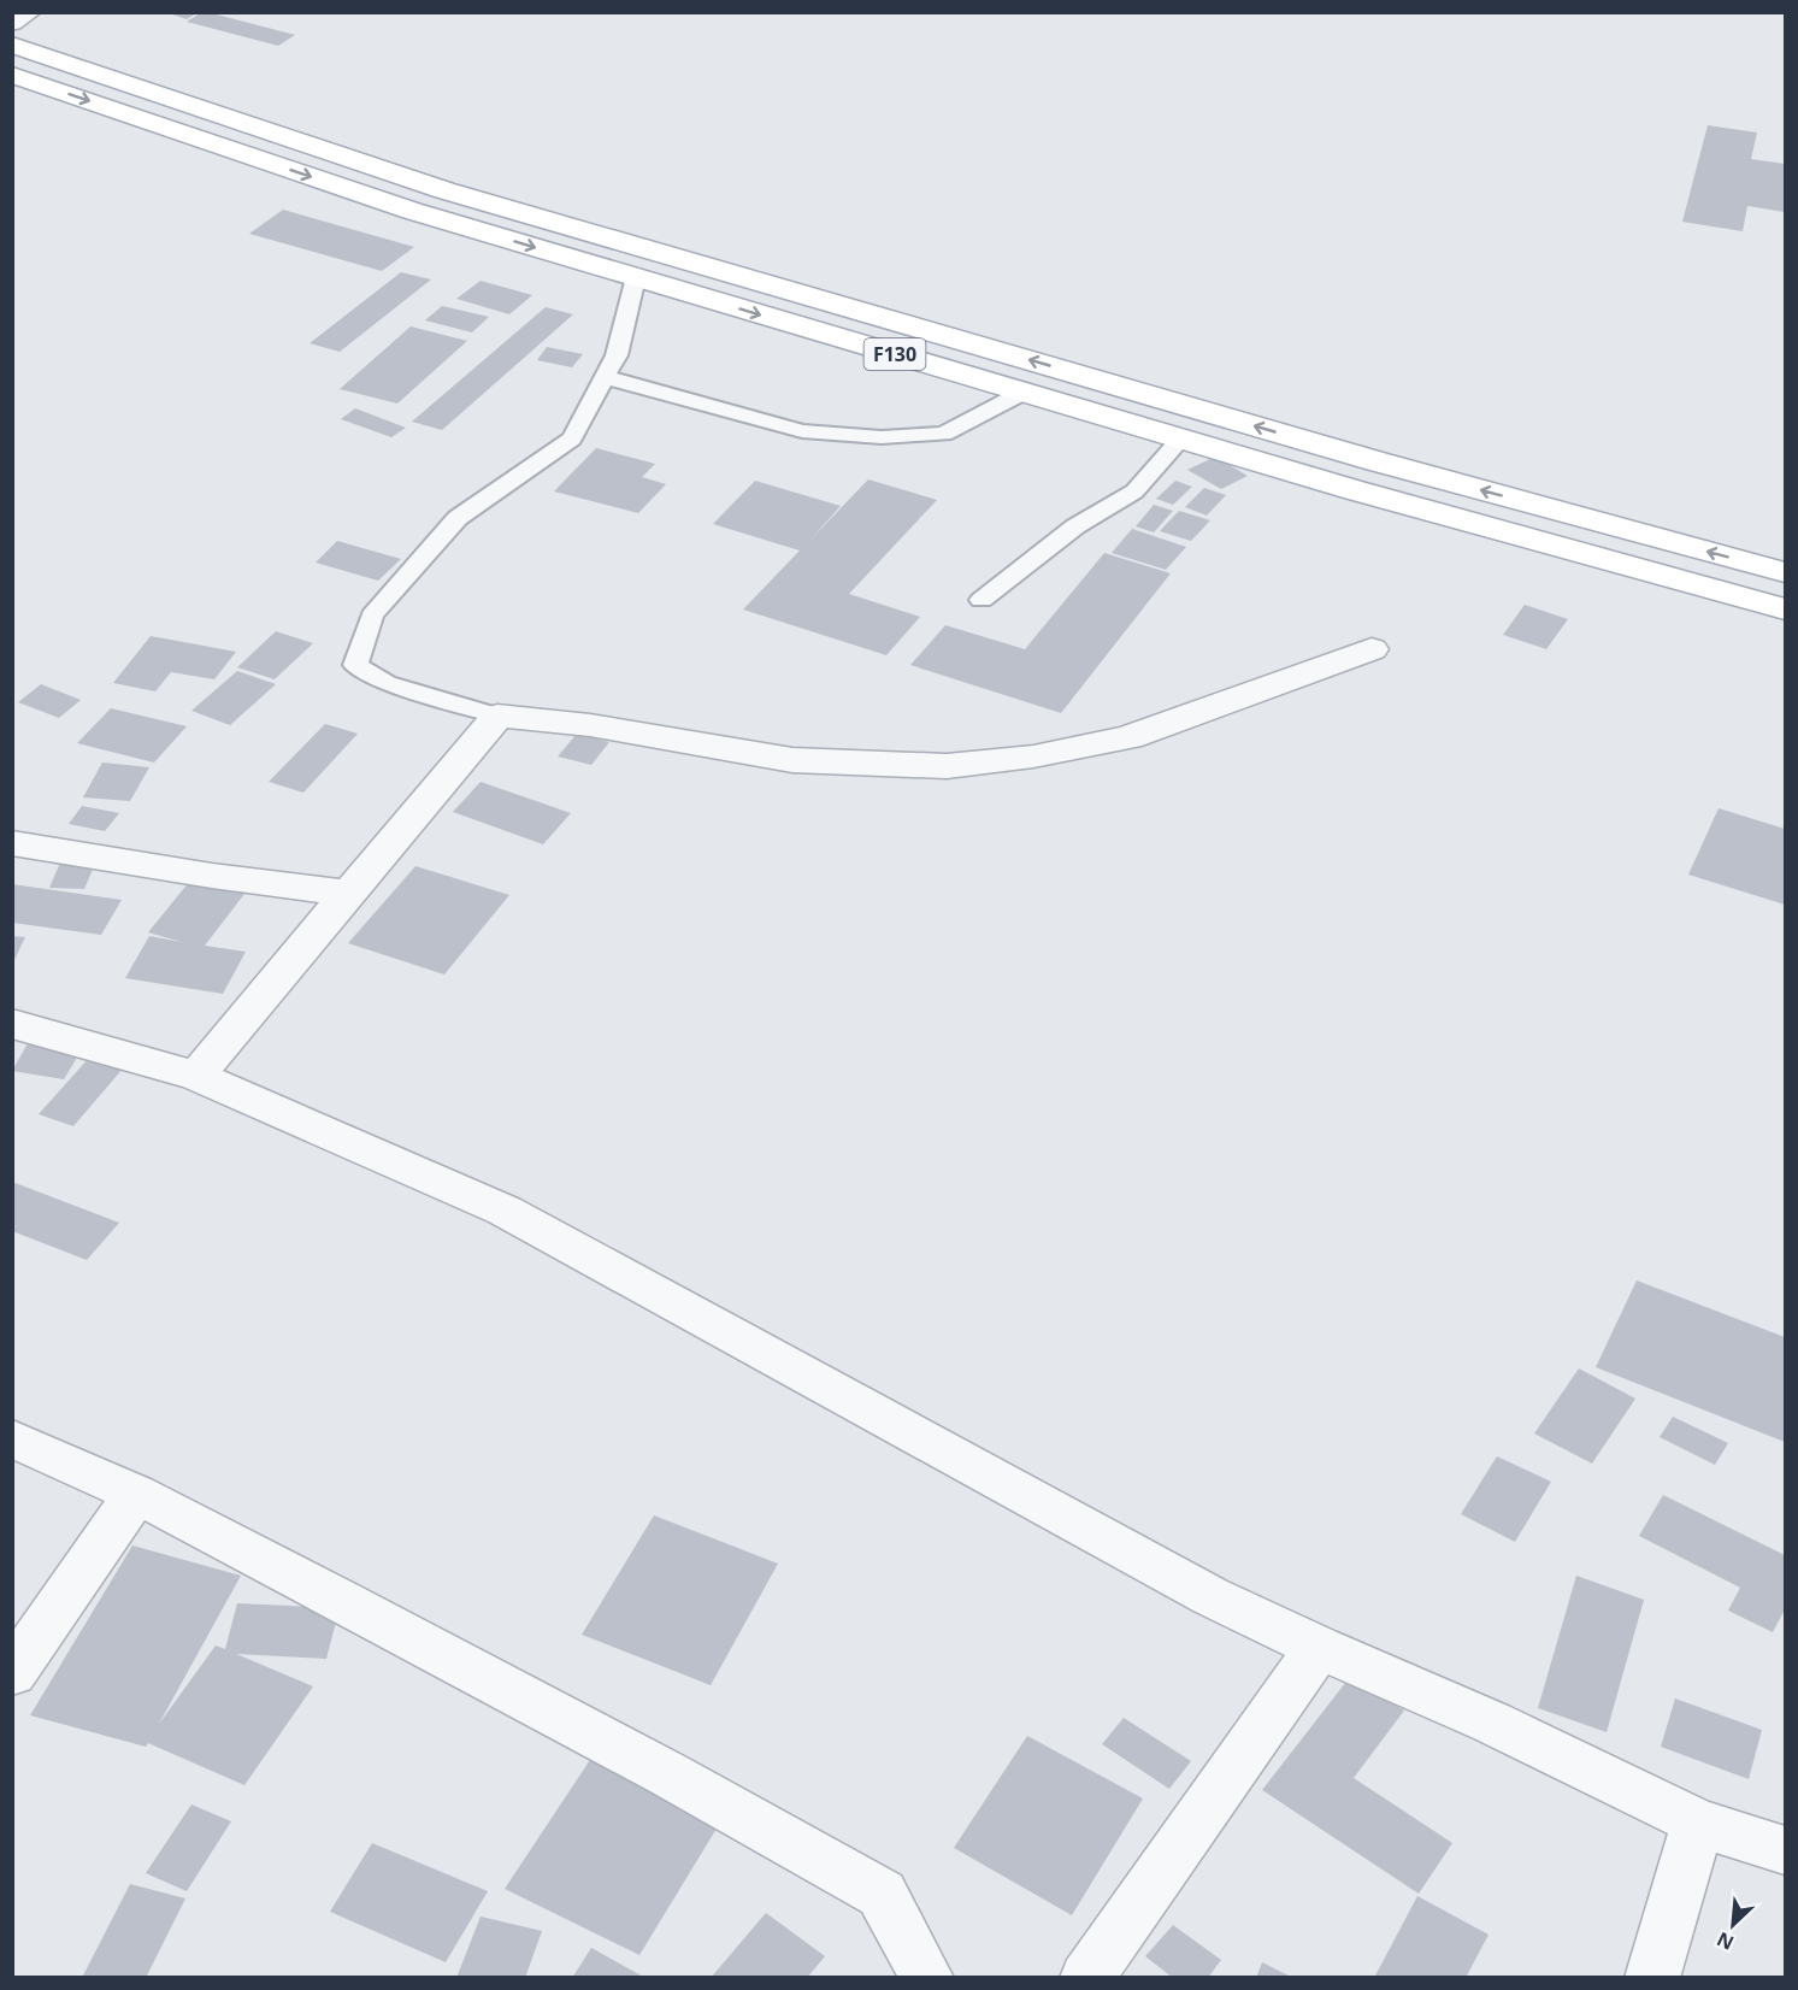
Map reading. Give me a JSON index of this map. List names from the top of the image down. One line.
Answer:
{"streets":{"main road":["F130"]},"north":"bottom left"}
